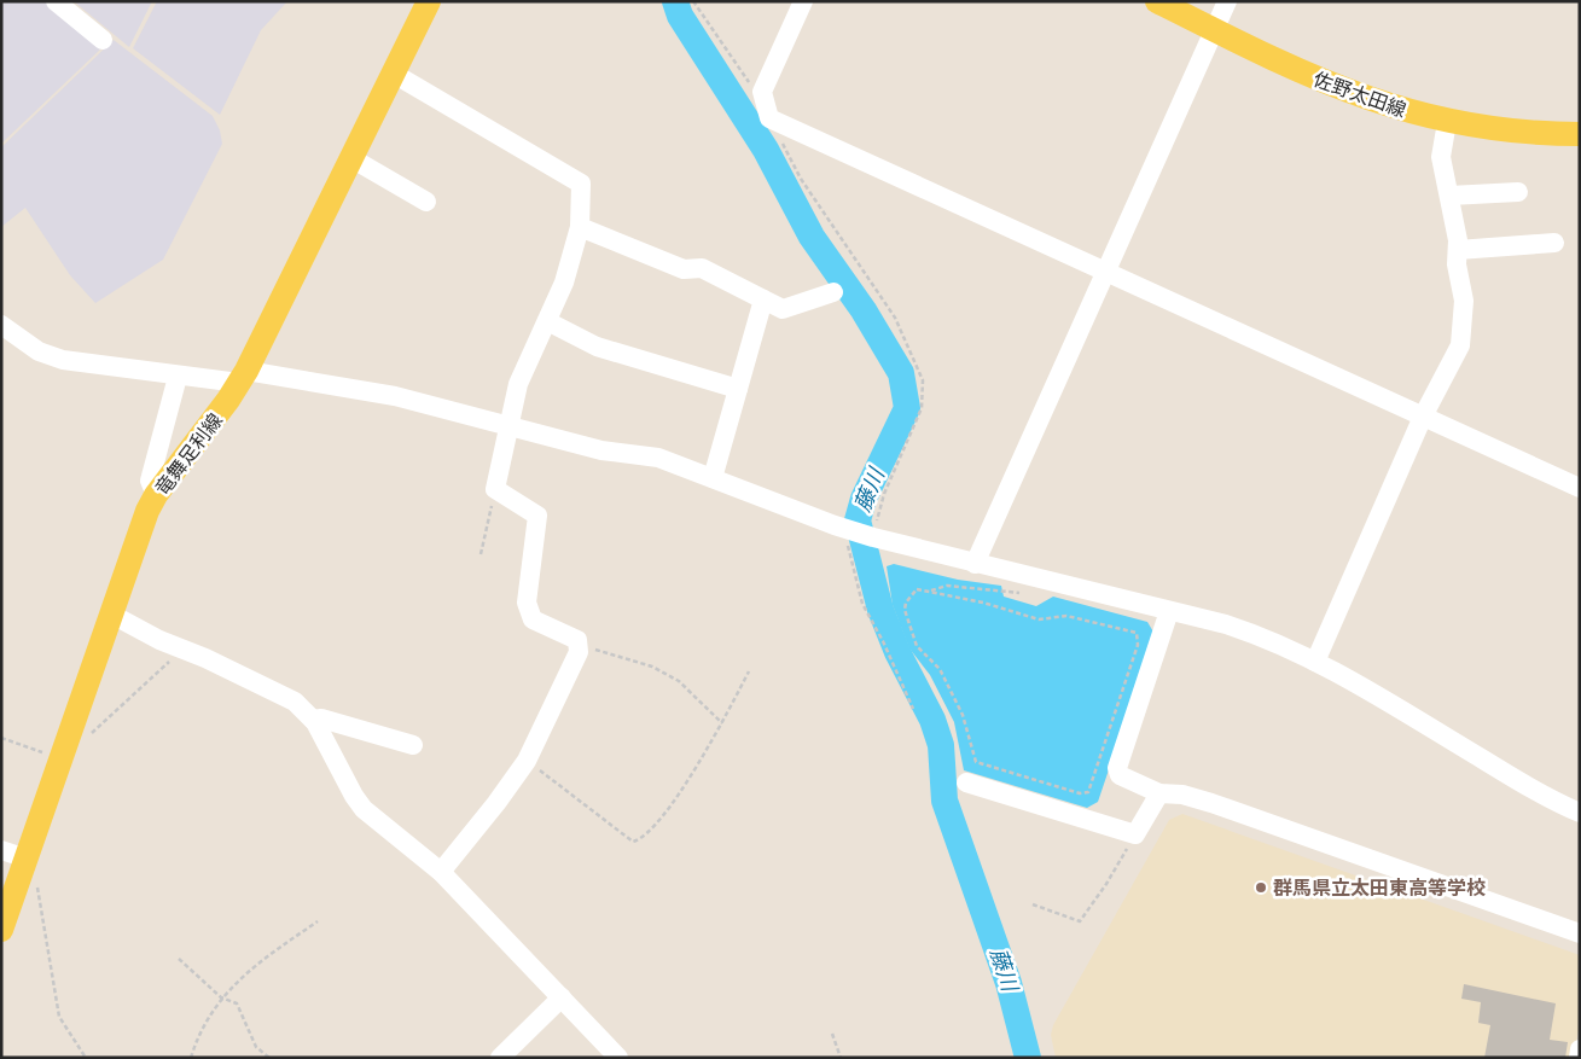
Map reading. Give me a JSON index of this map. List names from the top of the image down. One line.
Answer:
{"streets":{"main road":["佐野太田線","竜舞足利線"]},"water":["藤川"],"places":["群馬県立太田東高等学校"]}
